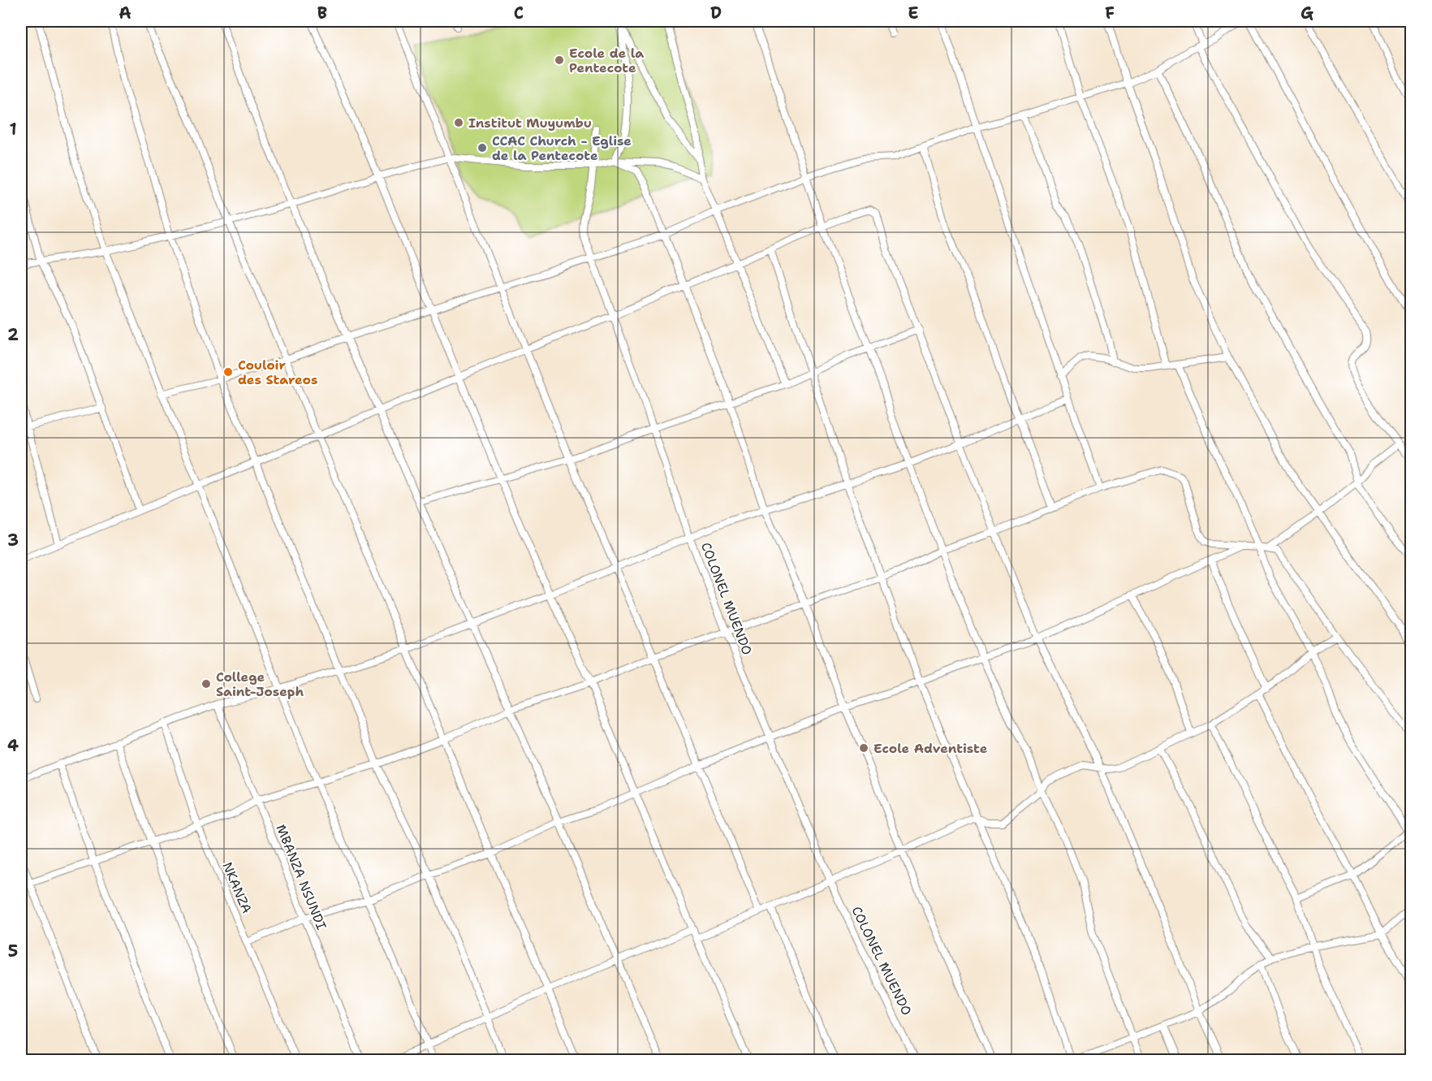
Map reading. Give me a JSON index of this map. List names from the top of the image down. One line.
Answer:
{"streets":{"street":["COLONEL MUENDO","MBANZA NSUNDI","NKANZA"]},"places":["Ecole de la Pentecote","Institut Muyumbu","CCAC Church - Eglise de la Pentecote","Couloir des Stareos","College Saint-Joseph","Ecole Adventiste"],"grid":{"columns":["A","B","C","D","E","F","G"],"rows":["1","2","3","4","5"]}}
